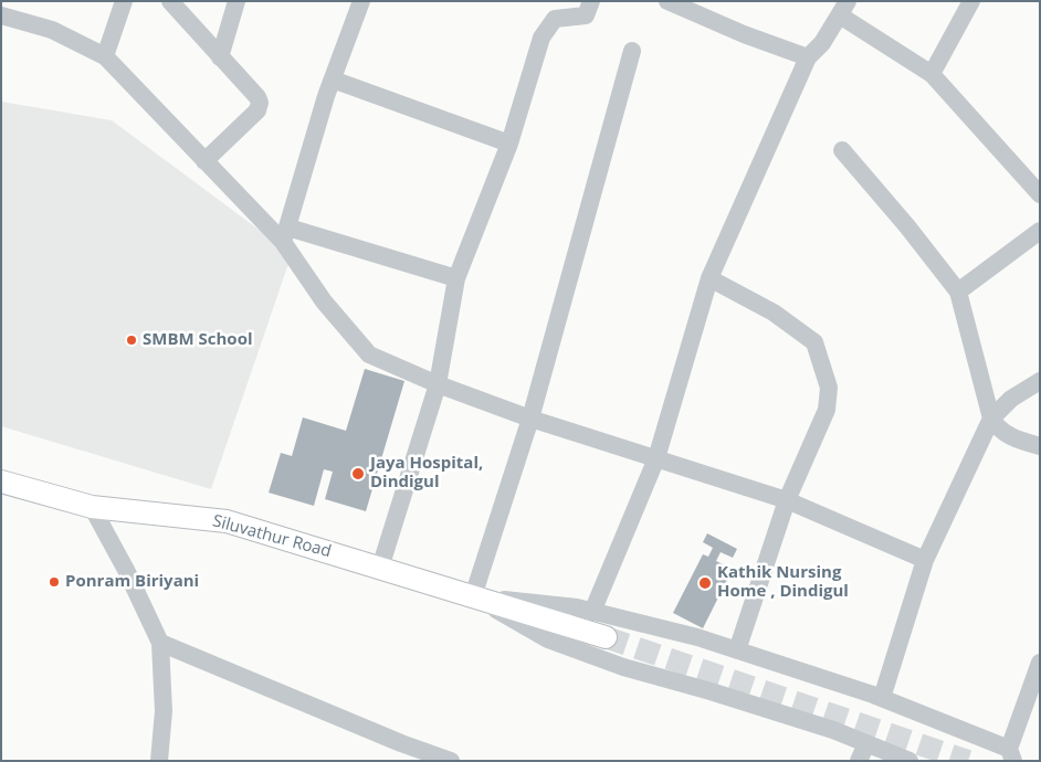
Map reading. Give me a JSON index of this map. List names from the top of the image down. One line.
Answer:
{"streets":{"main road":["Siluvathur Road"]},"places":["SMBM School","Jaya Hospital, Dindigul","Ponram Biriyani","Kathik Nursing Home , Dindigul"]}
